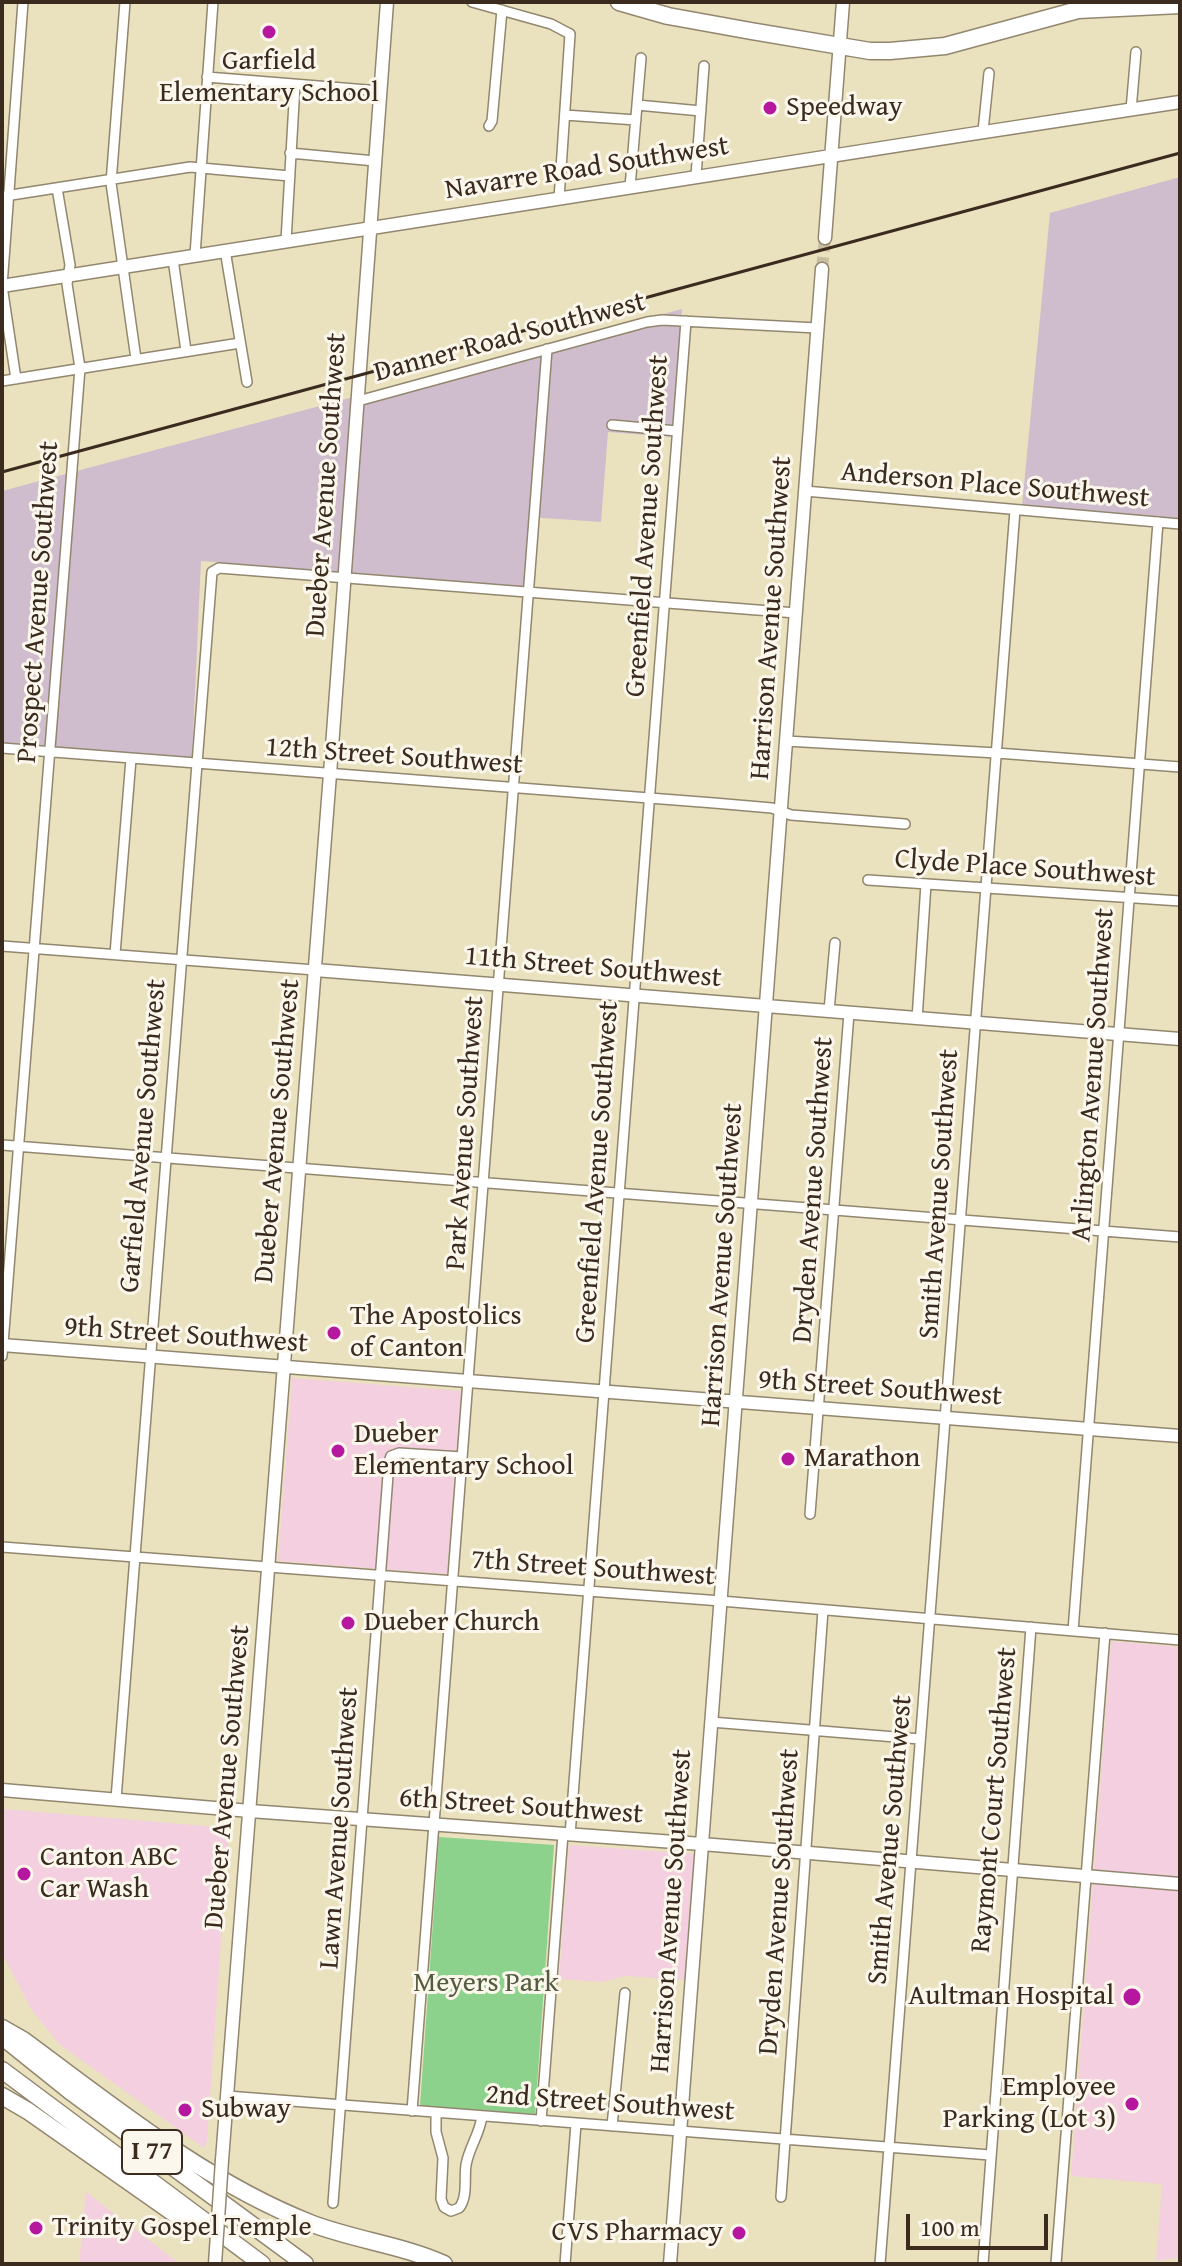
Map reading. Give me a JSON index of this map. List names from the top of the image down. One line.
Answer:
{"streets":{"highway":["I 77"],"street":["Navarre Road Southwest","Danner Road Southwest","Dueber Avenue Southwest","Anderson Place Southwest","Greenfield Avenue Southwest","Prospect Avenue Southwest","Harrison Avenue Southwest","12th Street Southwest","Clyde Place Southwest","11th Street Southwest","Arlington Avenue Southwest","Park Avenue Southwest","Garfield Avenue Southwest","Dryden Avenue Southwest","Smith Avenue Southwest","9th Street Southwest","7th Street Southwest","Raymont Court Southwest","6th Street Southwest","Lawn Avenue Southwest","2nd Street Southwest"]},"crossings":[["Navarre Road Southwest","Dueber Avenue Southwest"],["Navarre Road Southwest","Prospect Avenue Southwest"],["Danner Road Southwest","Dueber Avenue Southwest"],["Danner Road Southwest","Greenfield Avenue Southwest"],["Danner Road Southwest","Harrison Avenue Southwest"],["Danner Road Southwest","Park Avenue Southwest"],["Dueber Avenue Southwest","12th Street Southwest"],["Dueber Avenue Southwest","11th Street Southwest"],["Dueber Avenue Southwest","Garfield Avenue Southwest"],["Dueber Avenue Southwest","9th Street Southwest"],["Dueber Avenue Southwest","7th Street Southwest"],["Dueber Avenue Southwest","6th Street Southwest"],["Dueber Avenue Southwest","2nd Street Southwest"],["Anderson Place Southwest","Harrison Avenue Southwest"],["Anderson Place Southwest","Arlington Avenue Southwest"],["Anderson Place Southwest","Smith Avenue Southwest"],["Greenfield Avenue Southwest","12th Street Southwest"],["Greenfield Avenue Southwest","11th Street Southwest"],["Greenfield Avenue Southwest","9th Street Southwest"],["Greenfield Avenue Southwest","7th Street Southwest"],["Greenfield Avenue Southwest","6th Street Southwest"],["Greenfield Avenue Southwest","2nd Street Southwest"],["Prospect Avenue Southwest","12th Street Southwest"],["Prospect Avenue Southwest","11th Street Southwest"],["Prospect Avenue Southwest","9th Street Southwest"],["Harrison Avenue Southwest","12th Street Southwest"],["Harrison Avenue Southwest","11th Street Southwest"],["Harrison Avenue Southwest","9th Street Southwest"],["Harrison Avenue Southwest","7th Street Southwest"],["Harrison Avenue Southwest","6th Street Southwest"],["Harrison Avenue Southwest","2nd Street Southwest"],["12th Street Southwest","Park Avenue Southwest"],["12th Street Southwest","Garfield Avenue Southwest"],["Clyde Place Southwest","Arlington Avenue Southwest"],["Clyde Place Southwest","Smith Avenue Southwest"],["11th Street Southwest","Arlington Avenue Southwest"],["11th Street Southwest","Park Avenue Southwest"],["11th Street Southwest","Garfield Avenue Southwest"],["11th Street Southwest","Dryden Avenue Southwest"],["11th Street Southwest","Smith Avenue Southwest"],["Arlington Avenue Southwest","9th Street Southwest"],["Arlington Avenue Southwest","7th Street Southwest"],["Park Avenue Southwest","9th Street Southwest"],["Park Avenue Southwest","7th Street Southwest"],["Park Avenue Southwest","6th Street Southwest"],["Park Avenue Southwest","Lawn Avenue Southwest"],["Park Avenue Southwest","2nd Street Southwest"],["Garfield Avenue Southwest","9th Street Southwest"],["Garfield Avenue Southwest","7th Street Southwest"],["Garfield Avenue Southwest","6th Street Southwest"],["Dryden Avenue Southwest","9th Street Southwest"],["Dryden Avenue Southwest","7th Street Southwest"],["Dryden Avenue Southwest","6th Street Southwest"],["Dryden Avenue Southwest","2nd Street Southwest"],["Smith Avenue Southwest","9th Street Southwest"],["Smith Avenue Southwest","7th Street Southwest"],["Smith Avenue Southwest","6th Street Southwest"],["Smith Avenue Southwest","2nd Street Southwest"],["7th Street Southwest","Raymont Court Southwest"],["7th Street Southwest","Lawn Avenue Southwest"],["Raymont Court Southwest","6th Street Southwest"],["Raymont Court Southwest","2nd Street Southwest"],["6th Street Southwest","Lawn Avenue Southwest"],["Lawn Avenue Southwest","2nd Street Southwest"]],"parks":["Meyers Park"],"places":["Garfield Elementary School","Speedway","The Apostolics of Canton","Dueber Elementary School","Marathon","Dueber Church","Canton ABC Car Wash","Aultman Hospital","Employee Parking (Lot 3)","Subway","Trinity Gospel Temple","CVS Pharmacy"],"scale_bar":"100 m"}
